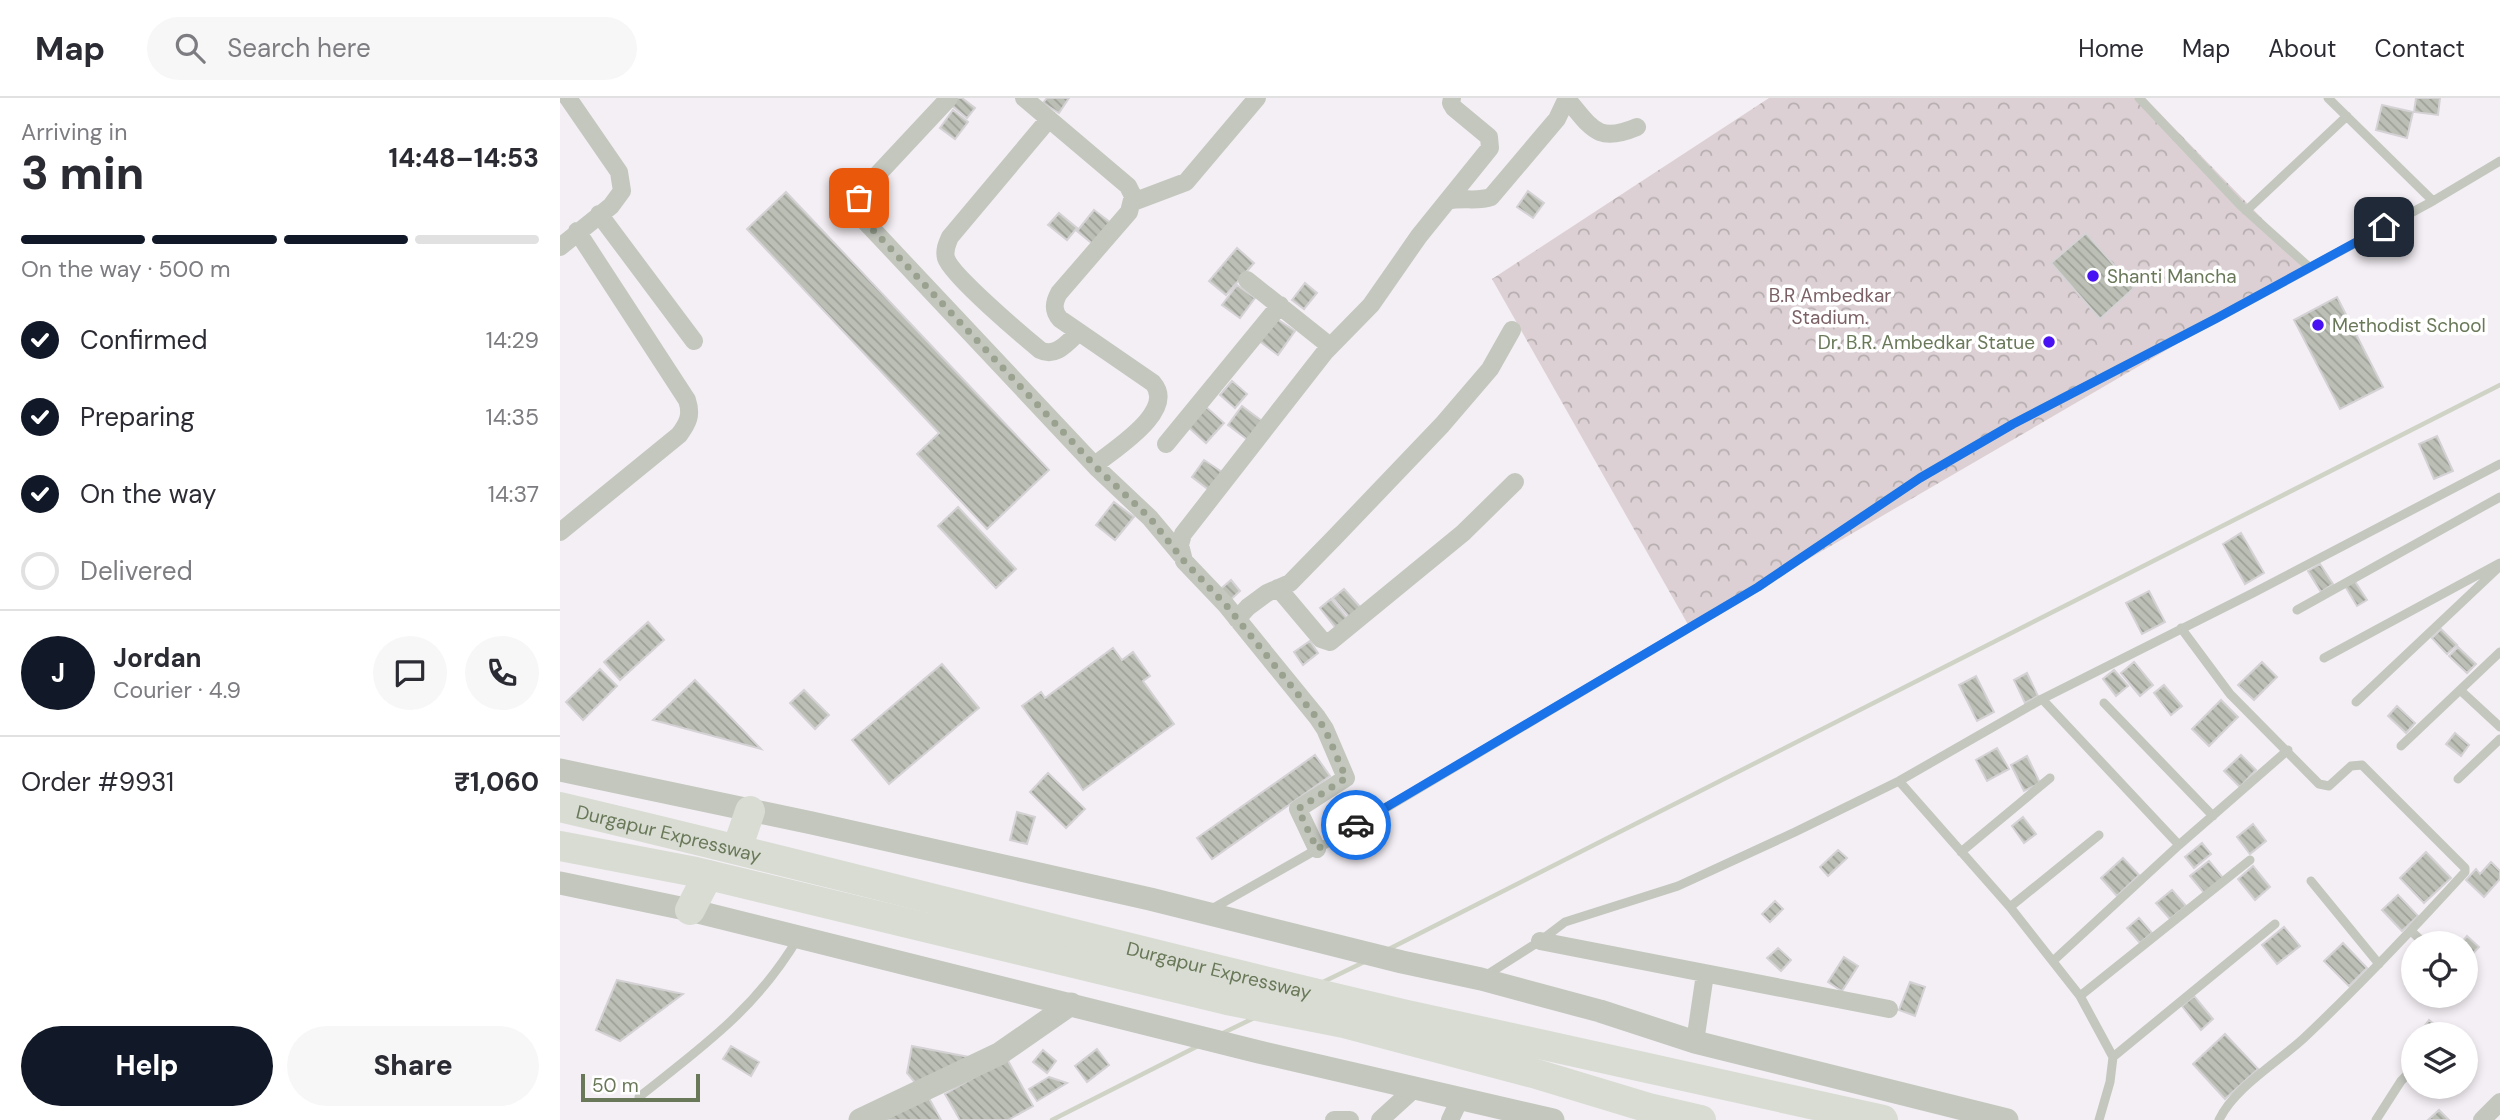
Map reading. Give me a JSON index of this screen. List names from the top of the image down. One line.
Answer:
{"streets":{"highway":["Durgapur Expressway"]},"parks":["B.R Ambedkar Stadium."],"places":["Shanti Mancha","Methodist School","Dr. B.R. Ambedkar Statue"],"scale_bar":"50 m","page":{"header":"Map","search":"Search here","nav":["Home","Map","About","Contact"],"heading":["3 min","Arriving in","14:48–14:53"],"panel":["Jordan","Courier · 4.9","Order #9931","₹1,060"],"bar":"On the way · 500 m","list":[["Confirmed","14:29"],["Preparing","14:35"],["On the way","14:37"],"Delivered"],"round":"J","buttons":["Help","Share"],"scale":"50 m"}}
